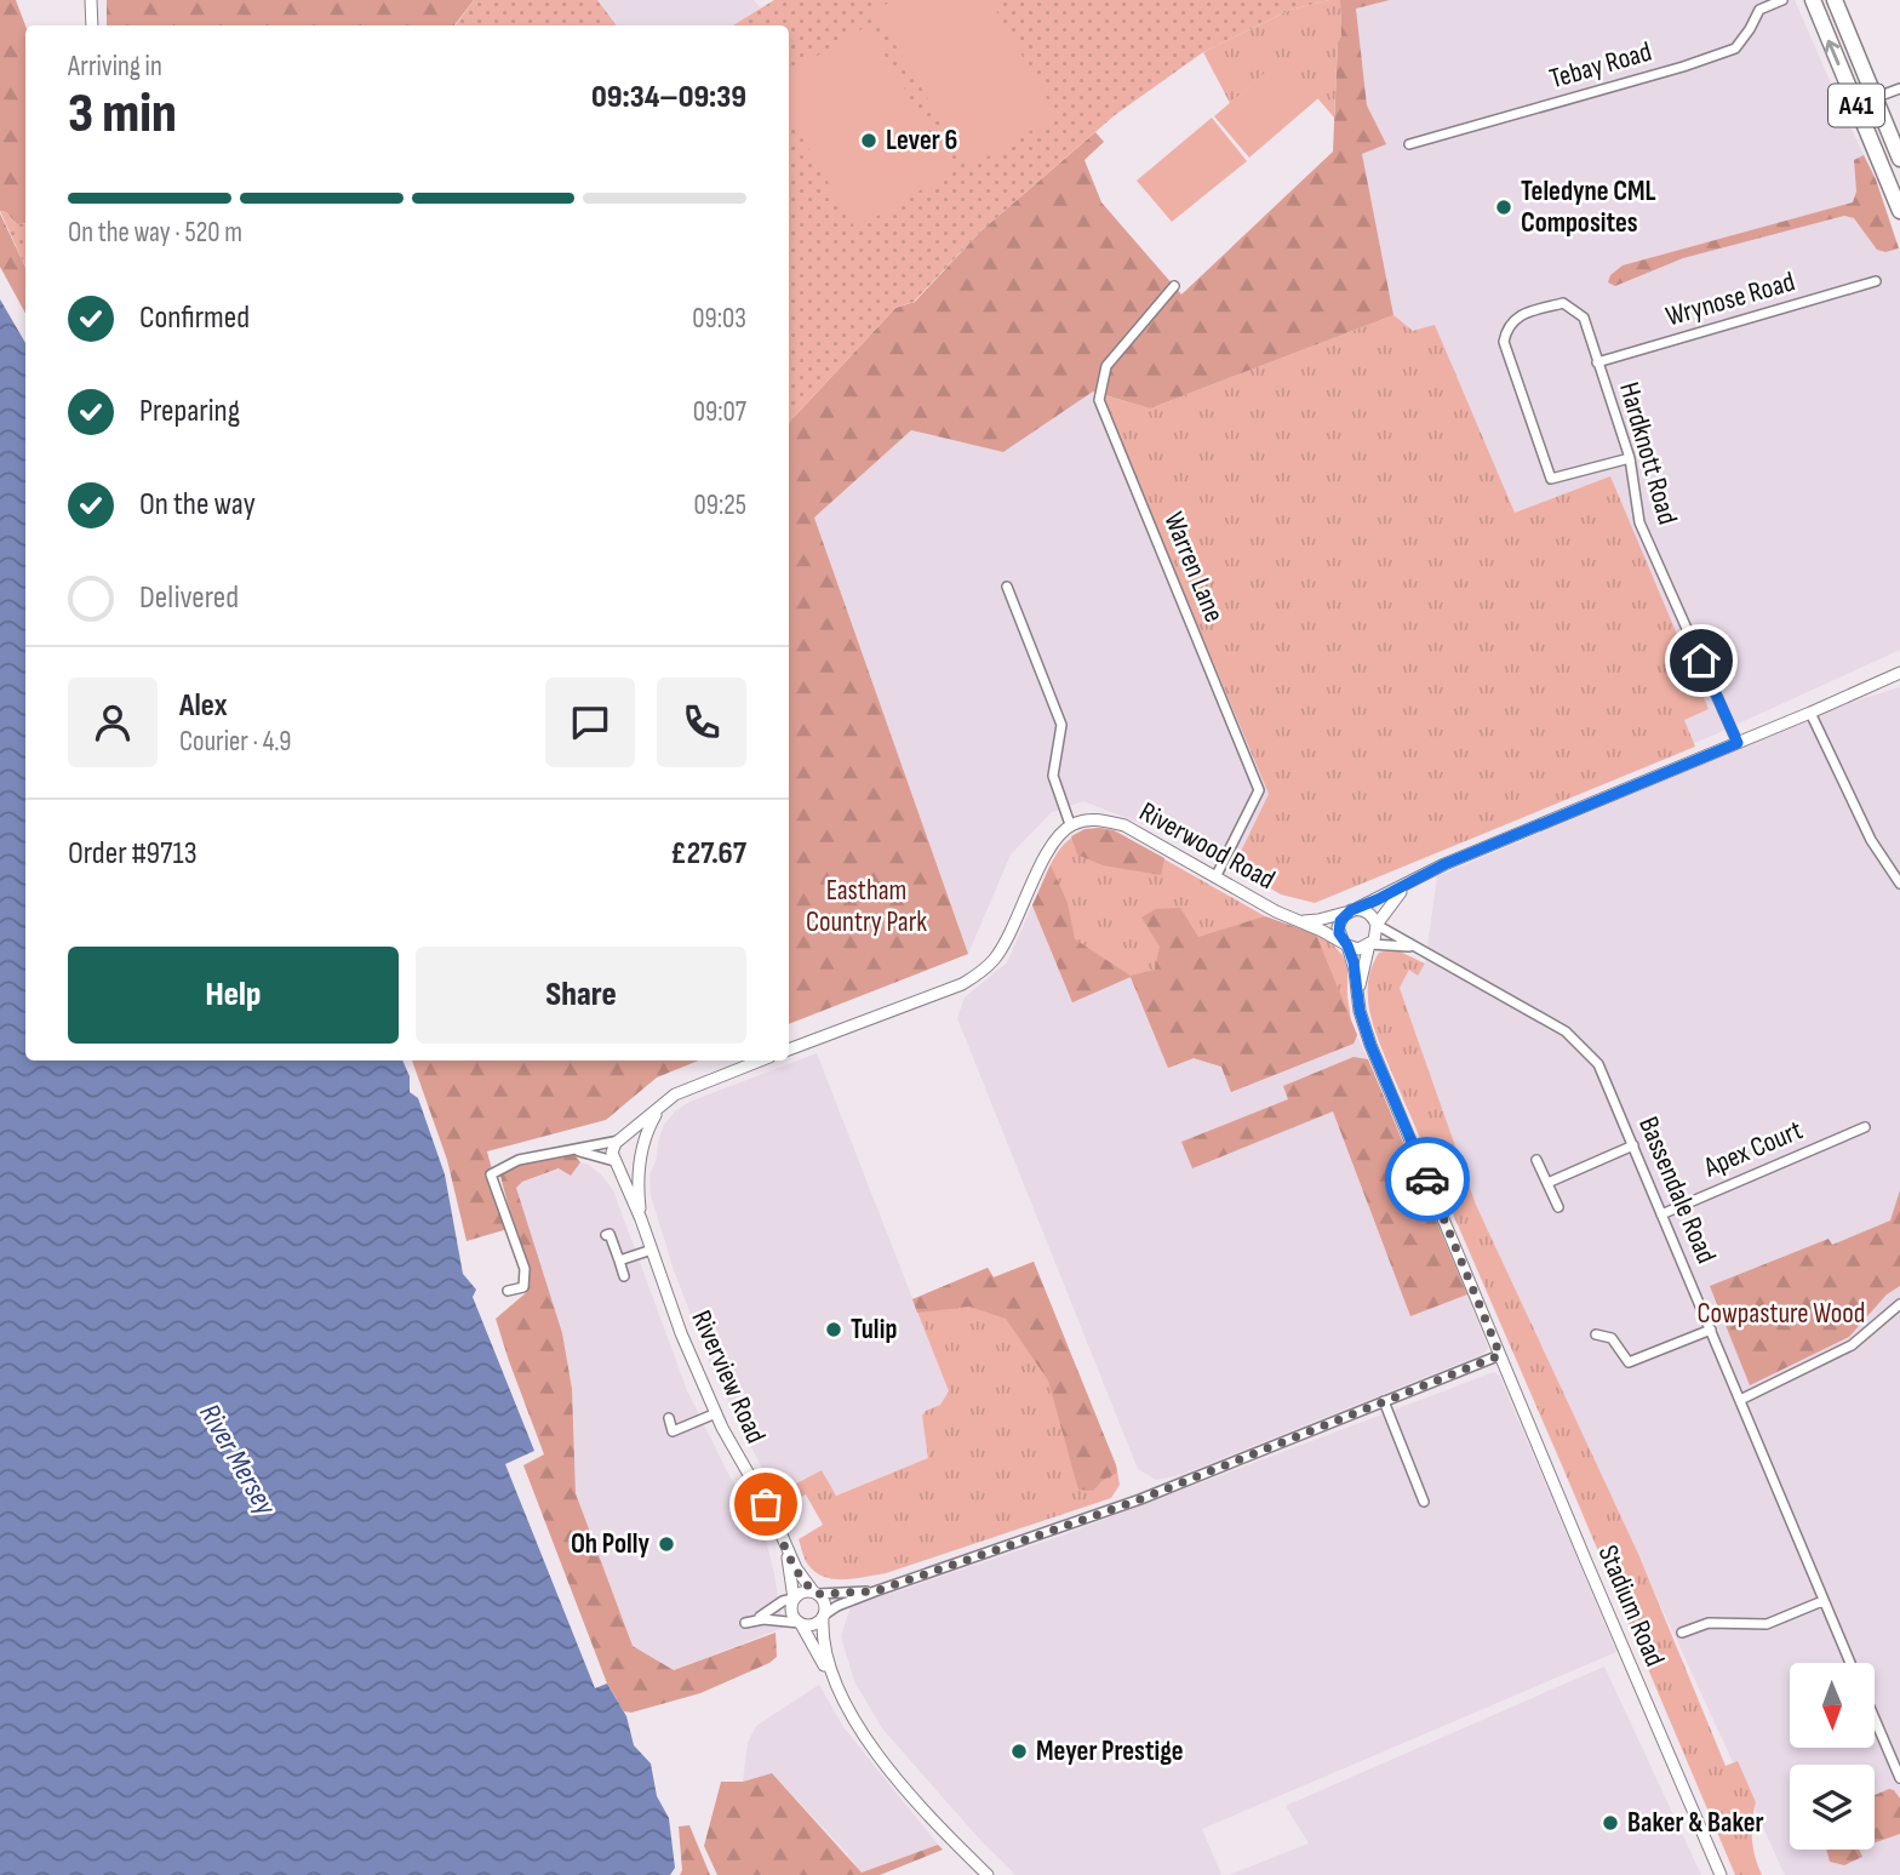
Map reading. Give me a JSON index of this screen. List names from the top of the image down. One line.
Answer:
{"streets":{"highway":["A41"],"street":["Tebay Road","Wrynose Road","Hardknott Road","Warren Lane","Riverwood Road","Apex Court","Bassendale Road","Riverview Road","Stadium Road"]},"crossings":[["Wrynose Road","Hardknott Road"],["Hardknott Road","Riverwood Road"],["Warren Lane","Riverwood Road"],["Riverwood Road","Bassendale Road"],["Riverwood Road","Stadium Road"],["Apex Court","Bassendale Road"],["Bassendale Road","Stadium Road"]],"water":["River Mersey"],"parks":["Eastham Country Park","Cowpasture Wood"],"places":["Lever 6","Teledyne CML Composites","Tulip","Oh Polly","Meyer Prestige","Baker & Baker"],"north":"bottom","page":{"heading":["3 min","Arriving in","09:34–09:39"],"panel":["Alex","Courier · 4.9","Order #9713","£27.67"],"bar":"On the way · 520 m","list":[["Confirmed","09:03"],["Preparing","09:07"],["On the way","09:25"],"Delivered"],"buttons":["Help","Share"]}}
